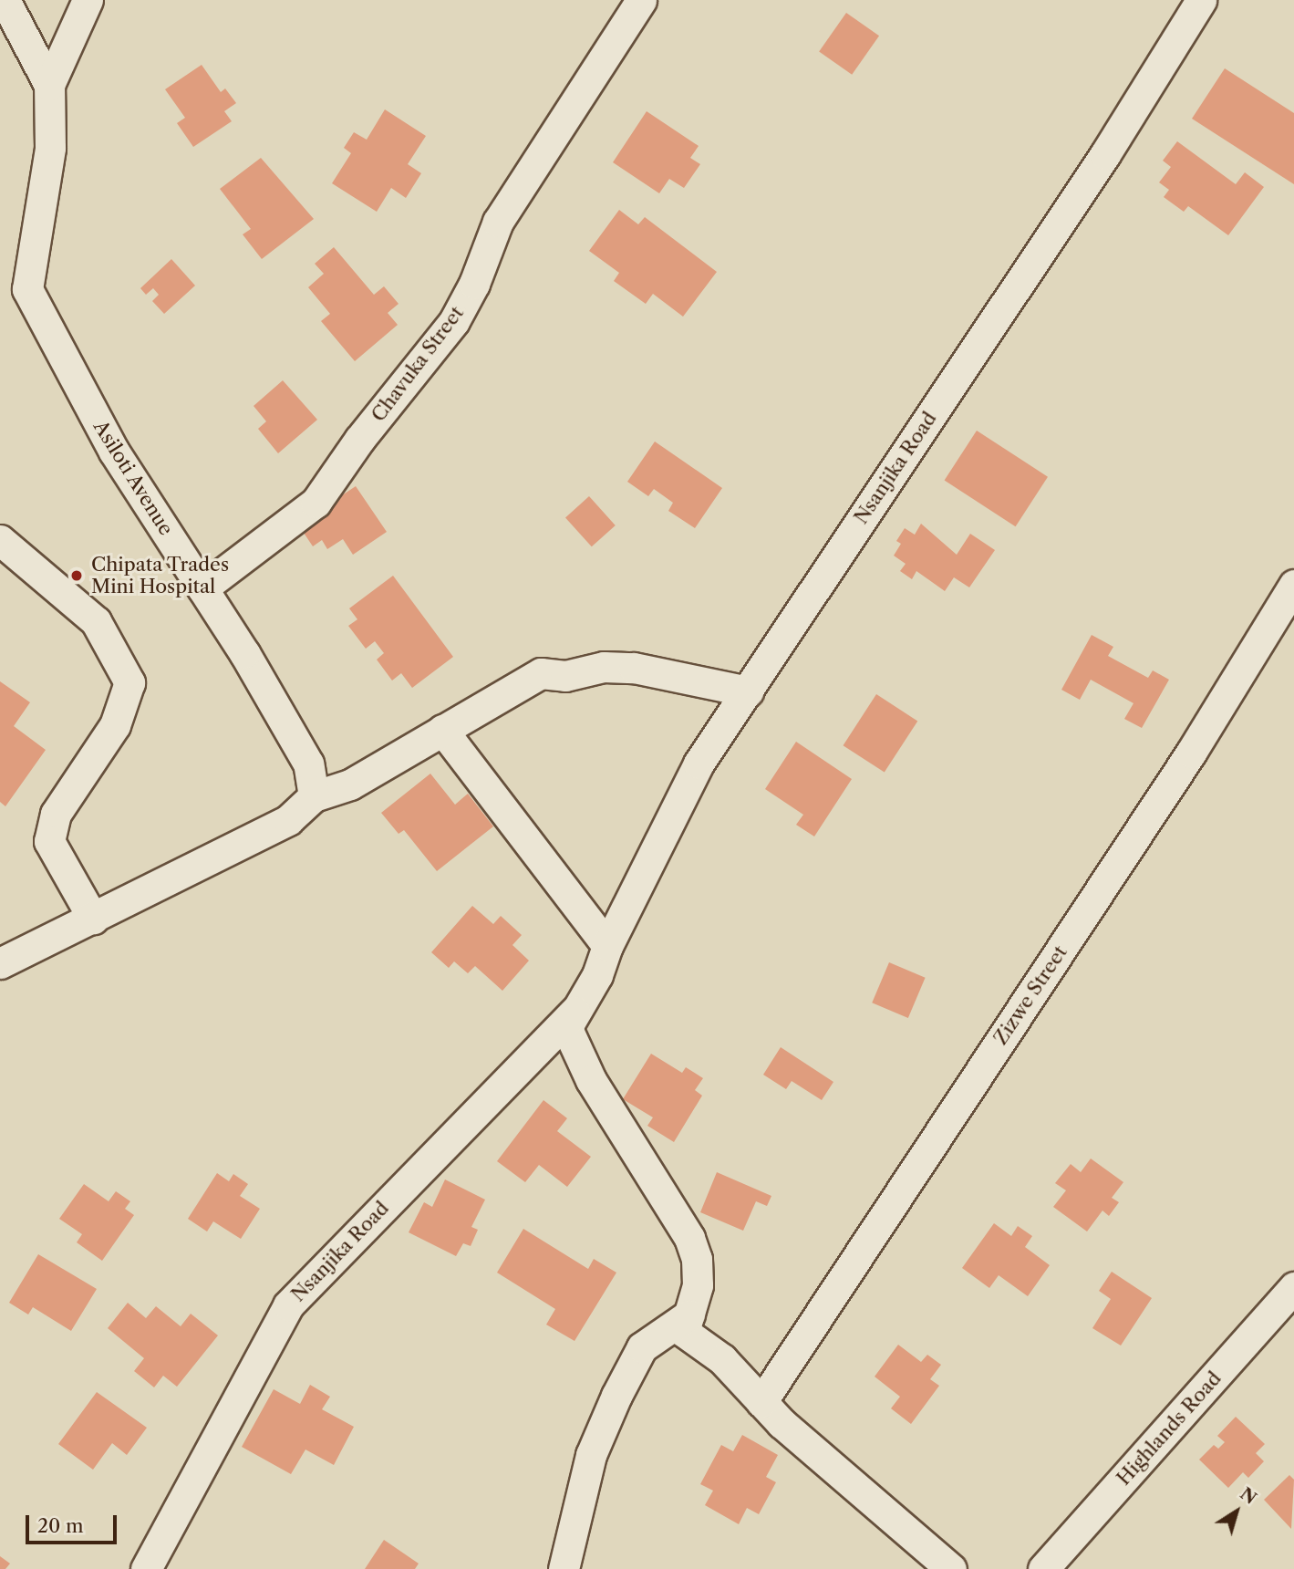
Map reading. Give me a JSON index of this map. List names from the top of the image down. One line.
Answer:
{"streets":{"street":["Chavuka Street","Nsanjika Road","Asiloti Avenue","Zizwe Street","Highlands Road"]},"crossings":[["Chavuka Street","Asiloti Avenue"]],"places":["Chipata Trades Mini Hospital"],"scale_bar":"20 m","north":"top right"}
